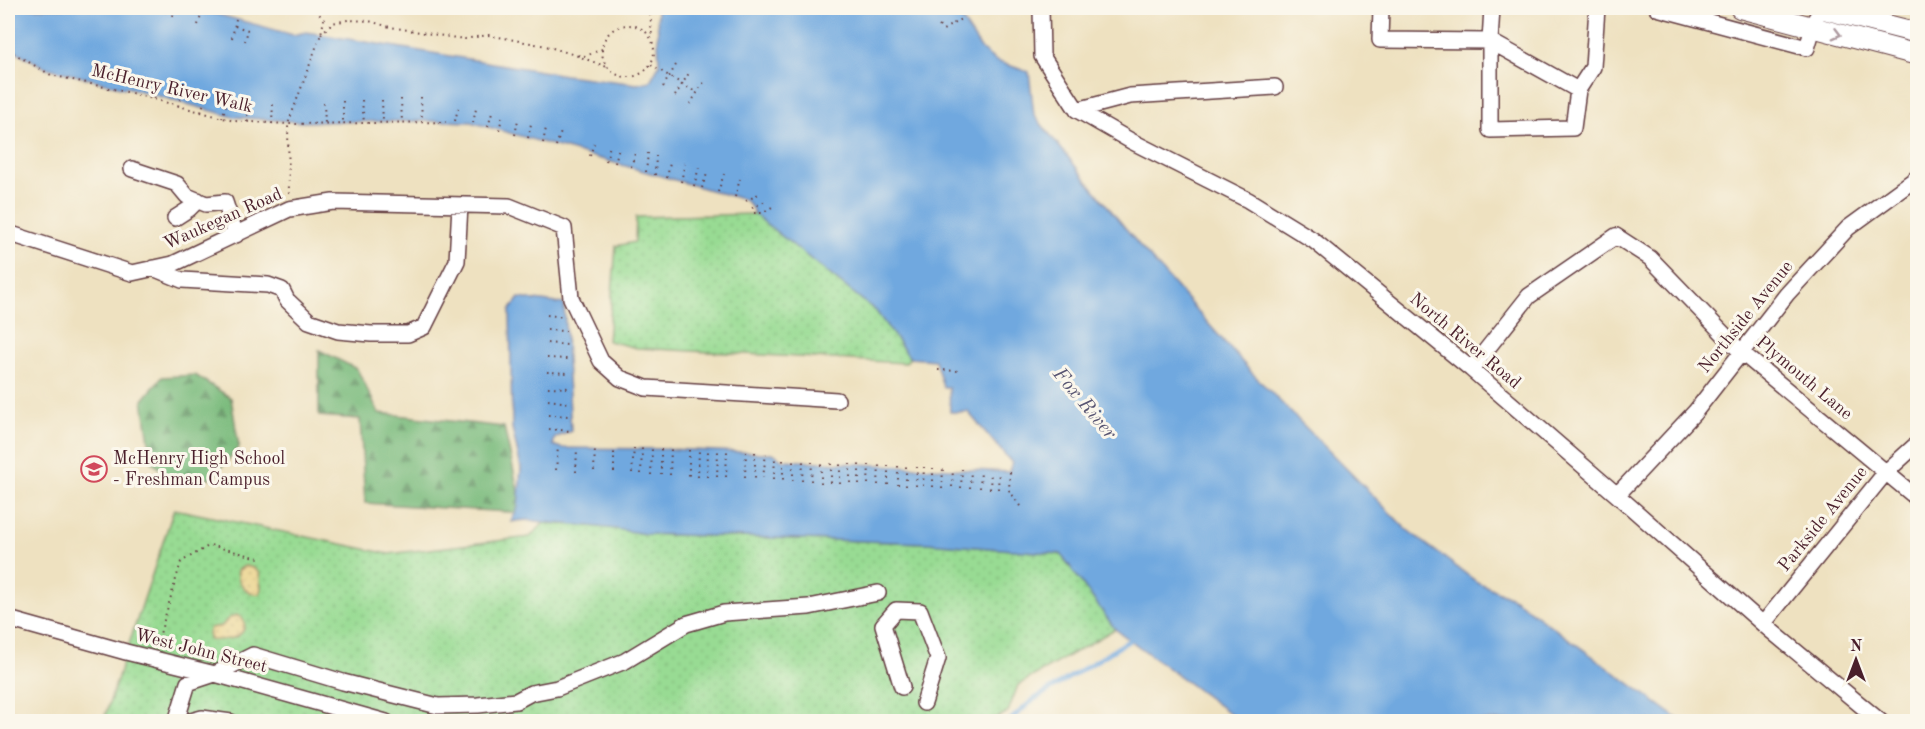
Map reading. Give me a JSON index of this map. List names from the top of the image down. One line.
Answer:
{"streets":{"street":["Waukegan Road","Northside Avenue","North River Road","Plymouth Lane","Parkside Avenue","West John Street"],"path":["McHenry River Walk"]},"crossings":[["Northside Avenue","North River Road"],["Northside Avenue","Plymouth Lane"],["North River Road","Plymouth Lane"],["North River Road","Parkside Avenue"],["Plymouth Lane","Parkside Avenue"]],"water":["Fox River"],"places":{"school or university":["McHenry High School - Freshman Campus"]},"north":"top"}
